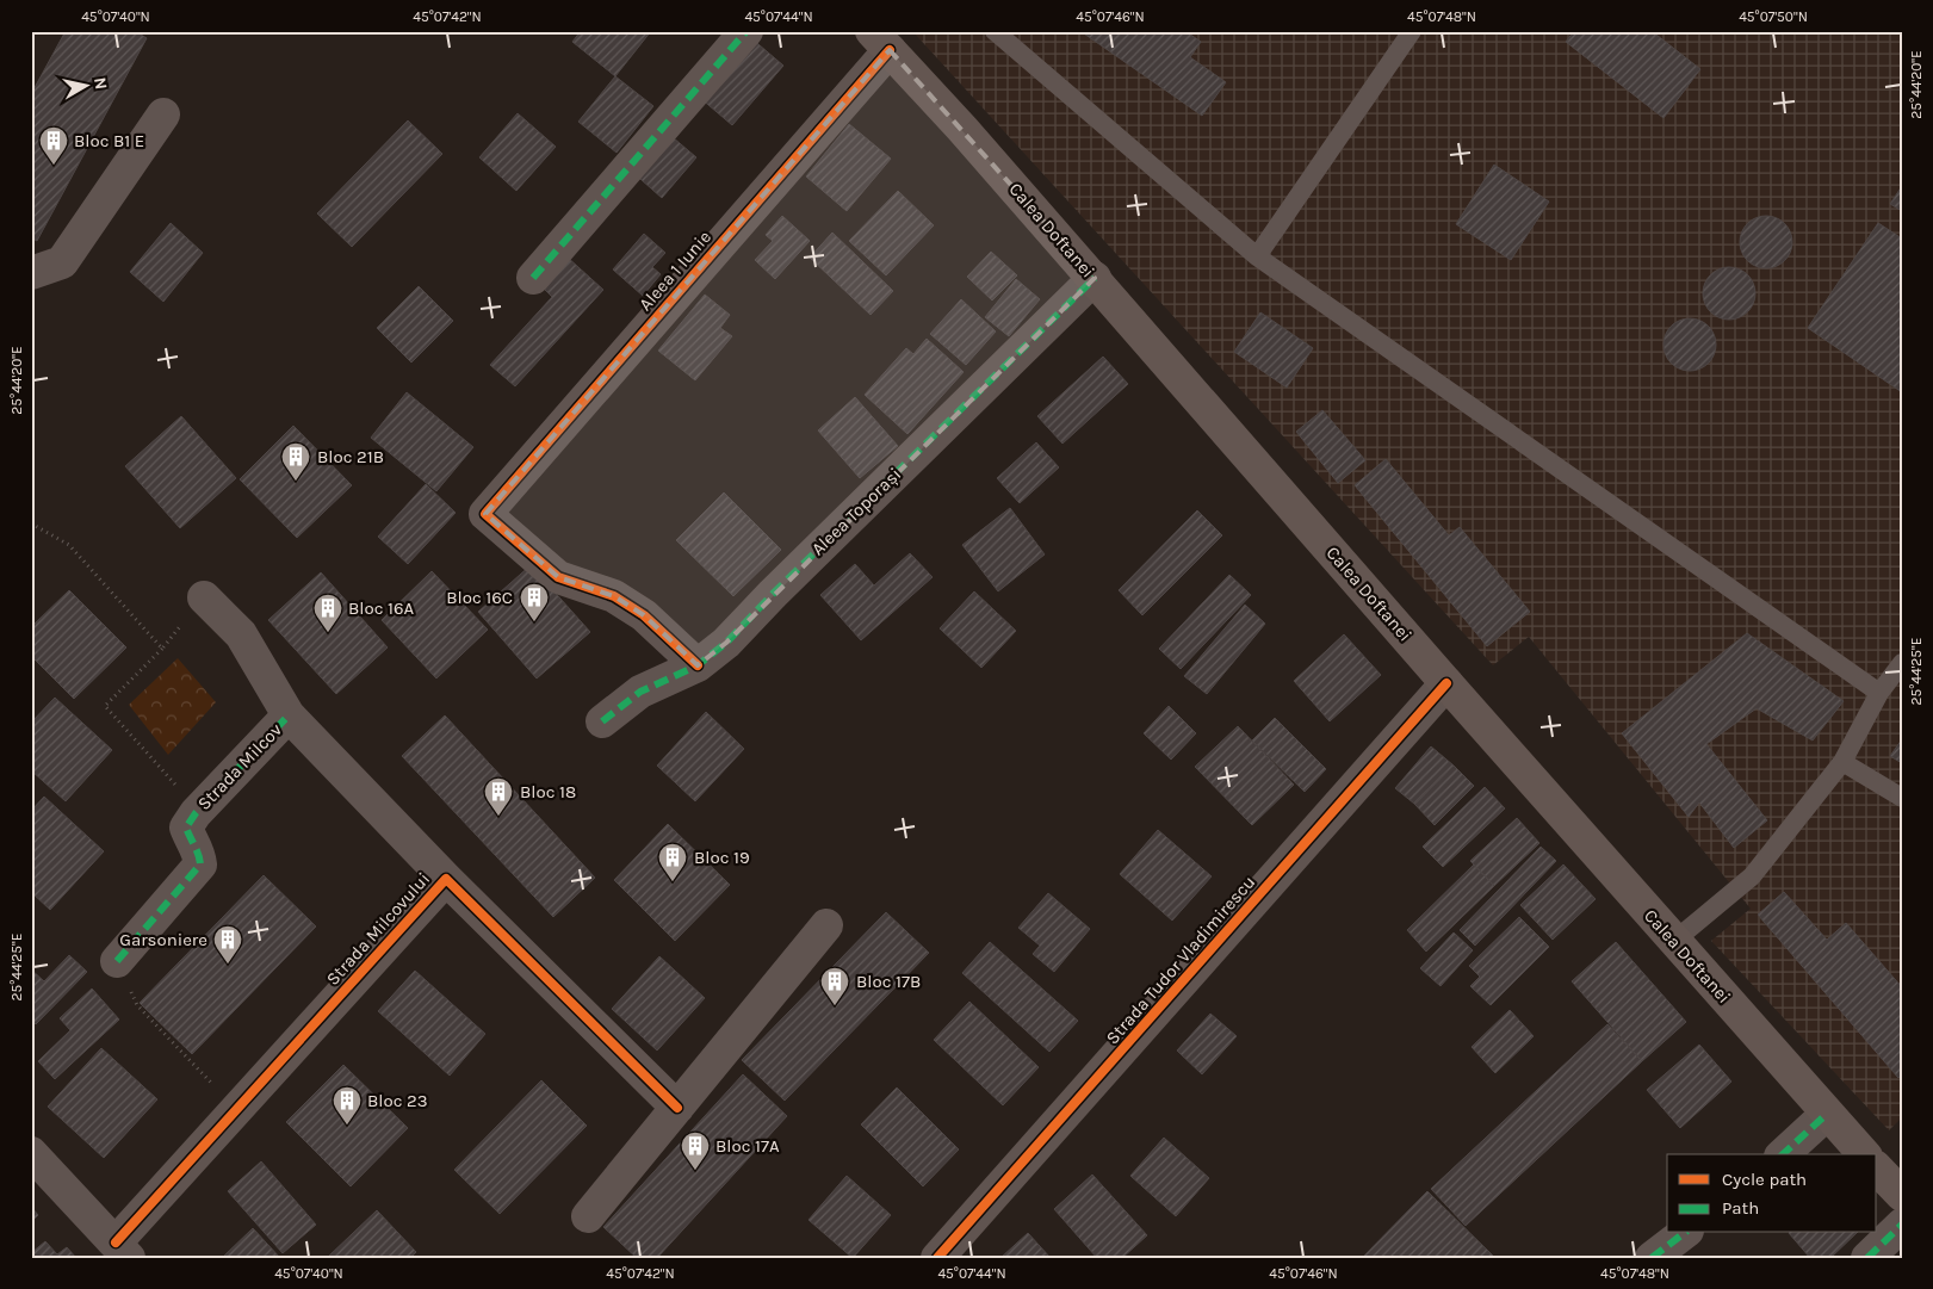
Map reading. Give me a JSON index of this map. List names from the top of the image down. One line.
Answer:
{"streets":{"main road":["Calea Doftanei"],"street":["Aleea 1 Iunie","Aleea Toporași","Strada Milcov","Strada Milcovului","Strada Tudor Vladimirescu"]},"crossings":[["Calea Doftanei","Aleea 1 Iunie"],["Calea Doftanei","Aleea Toporași"],["Calea Doftanei","Strada Tudor Vladimirescu"],["Aleea 1 Iunie","Aleea Toporași"],["Strada Milcov","Strada Milcovului"]],"places":{"building":["Bloc B1 E","Bloc 21B","Bloc 16C","Bloc 16A","Bloc 18","Bloc 19","Garsoniere","Bloc 17B","Bloc 23","Bloc 17A"]},"legend":["Cycle path","Path"],"north":"right","coordinates":["45°07'40\"N","45°07'42\"N","45°07'44\"N","45°07'46\"N","45°07'48\"N","45°07'50\"N","25°44'20\"E","25°44'25\"E"]}
